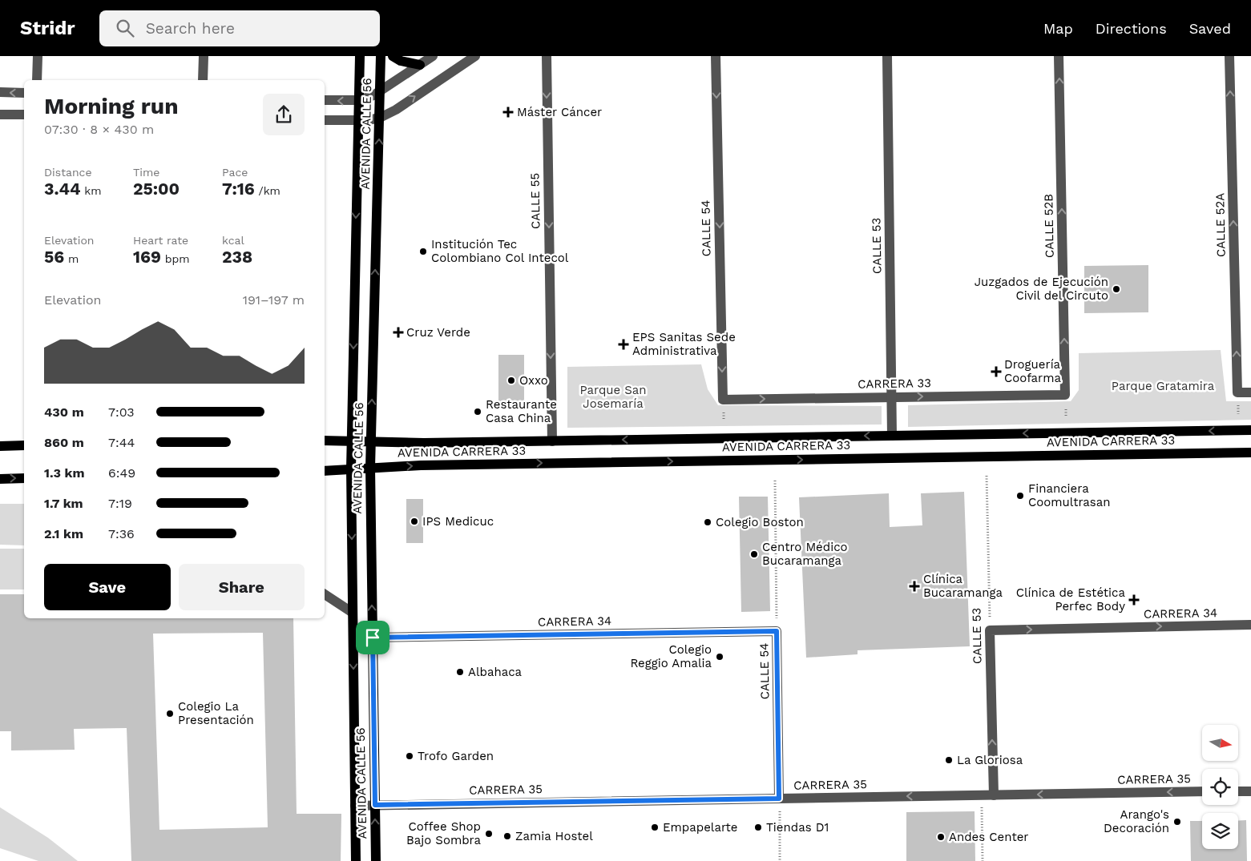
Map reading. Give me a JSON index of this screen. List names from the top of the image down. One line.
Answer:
{"streets":{"main road":["AVENIDA CALLE 56","AVENIDA CARRERA 33"],"street":["CALLE 55","CALLE 52A","CALLE 52B","CALLE 54","CALLE 53","CARRERA 33","CARRERA 34","CARRERA 35"]},"crossings":[["AVENIDA CALLE 56","AVENIDA CARRERA 33"],["AVENIDA CALLE 56","CARRERA 34"],["AVENIDA CALLE 56","CARRERA 35"],["CALLE 55","AVENIDA CARRERA 33"],["CALLE 52B","CARRERA 33"],["CALLE 54","CARRERA 33"],["CALLE 54","CARRERA 34"],["CALLE 54","CARRERA 35"],["CALLE 53","CARRERA 33"],["CALLE 53","AVENIDA CARRERA 33"],["CALLE 53","CARRERA 34"],["CALLE 53","CARRERA 35"]],"one_way":["CALLE 55","CALLE 52A","CALLE 52B","CALLE 54","CARRERA 33","CARRERA 34","CARRERA 35"],"parks":["Parque Gratamira","Parque San Josemaría"],"places":{"health":["Máster Cáncer","Cruz Verde","EPS Sanitas Sede Administrativa","Droguería Coofarma","Clínica Bucaramanga","Clínica de Estética Perfec Body"],"other":["Institución Tec Colombiano Col Intecol","Juzgados de Ejecución Civil del Circuto","Oxxo","Restaurante Casa China","Financiera Coomultrasan","IPS Medicuc","Colegio Boston","Centro Médico Bucaramanga","Colegio Reggio Amalia","Albahaca","Colegio La Presentación","Trofo Garden","La Gloriosa","Arango's Decoración","Empapelarte","Tiendas D1","Coffee Shop Bajo Sombra","Zamia Hostel","Andes Center"]},"north":"right","page":{"header":"Stridr","search":"Search here","nav":["Map","Directions","Saved"],"heading":["Morning run","07:30 · 8 × 430 m"],"stats":[["Distance","3.44 km"],["Time","25:00"],["Pace","7:16 /km"],["Elevation","56 m"],["Heart rate","169 bpm"],["kcal","238"]],"chart":["Elevation","191–197 m"],"list":[{"name":"430 m","note":"7:03"},{"name":"860 m","note":"7:44"},{"name":"1.3 km","note":"6:49"},{"name":"1.7 km","note":"7:19"},{"name":"2.1 km","note":"7:36"}],"buttons":["Save","Share"]}}
